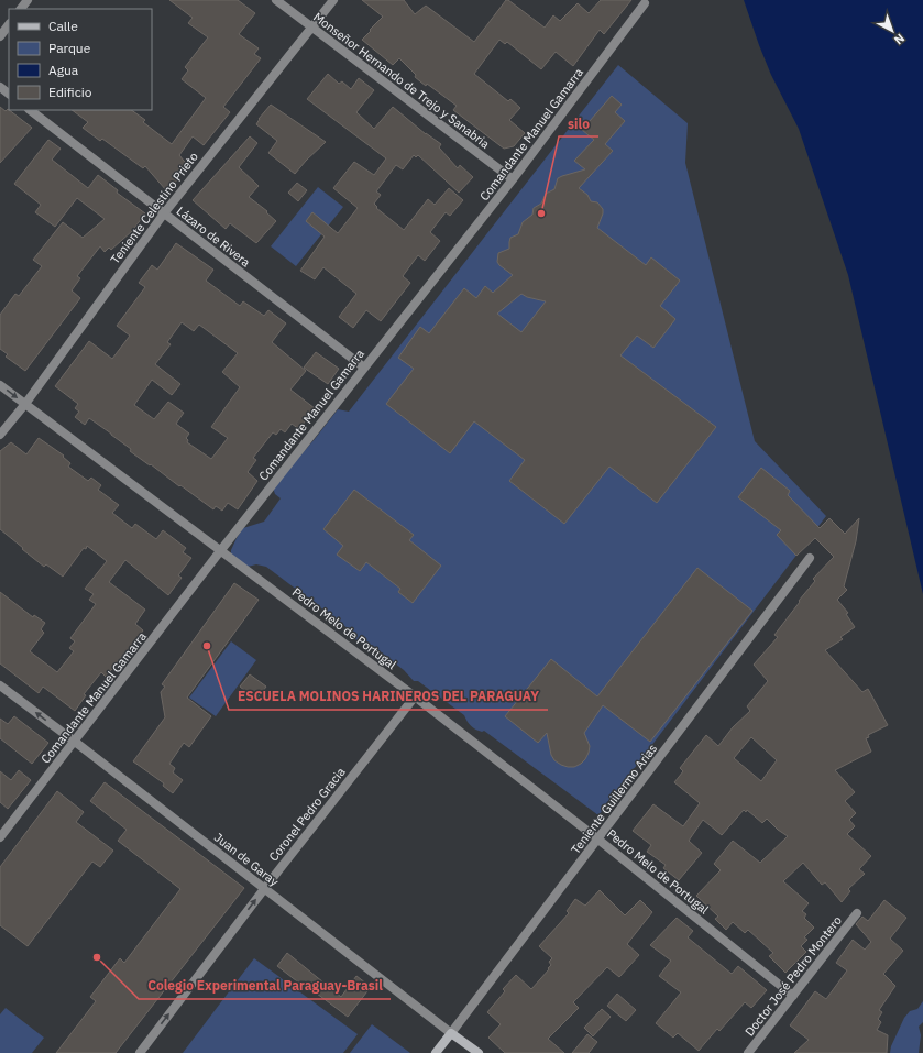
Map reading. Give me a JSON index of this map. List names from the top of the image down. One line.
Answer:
{"streets":{"street":["Monseñor Hernando de Trejo y Sanabria","Comandante Manuel Gamarra","Teniente Celestino Prieto","Lázaro de Rivera","Pedro Melo de Portugal","Teniente Guillermo Arias","Coronel Pedro Gracia","Juan de Garay","Doctor José Pedro Montero"]},"crossings":[["Monseñor Hernando de Trejo y Sanabria","Comandante Manuel Gamarra"],["Monseñor Hernando de Trejo y Sanabria","Teniente Celestino Prieto"],["Comandante Manuel Gamarra","Lázaro de Rivera"],["Comandante Manuel Gamarra","Pedro Melo de Portugal"],["Comandante Manuel Gamarra","Juan de Garay"],["Teniente Celestino Prieto","Lázaro de Rivera"],["Teniente Celestino Prieto","Pedro Melo de Portugal"],["Pedro Melo de Portugal","Teniente Guillermo Arias"],["Pedro Melo de Portugal","Coronel Pedro Gracia"],["Pedro Melo de Portugal","Doctor José Pedro Montero"],["Teniente Guillermo Arias","Juan de Garay"],["Coronel Pedro Gracia","Juan de Garay"]],"one_way":["Coronel Pedro Gracia"],"places":["silo","ESCUELA MOLINOS HARINEROS DEL PARAGUAY","Colegio Experimental Paraguay-Brasil"],"legend":["Calle","Parque","Agua","Edificio"],"north":"bottom right"}
